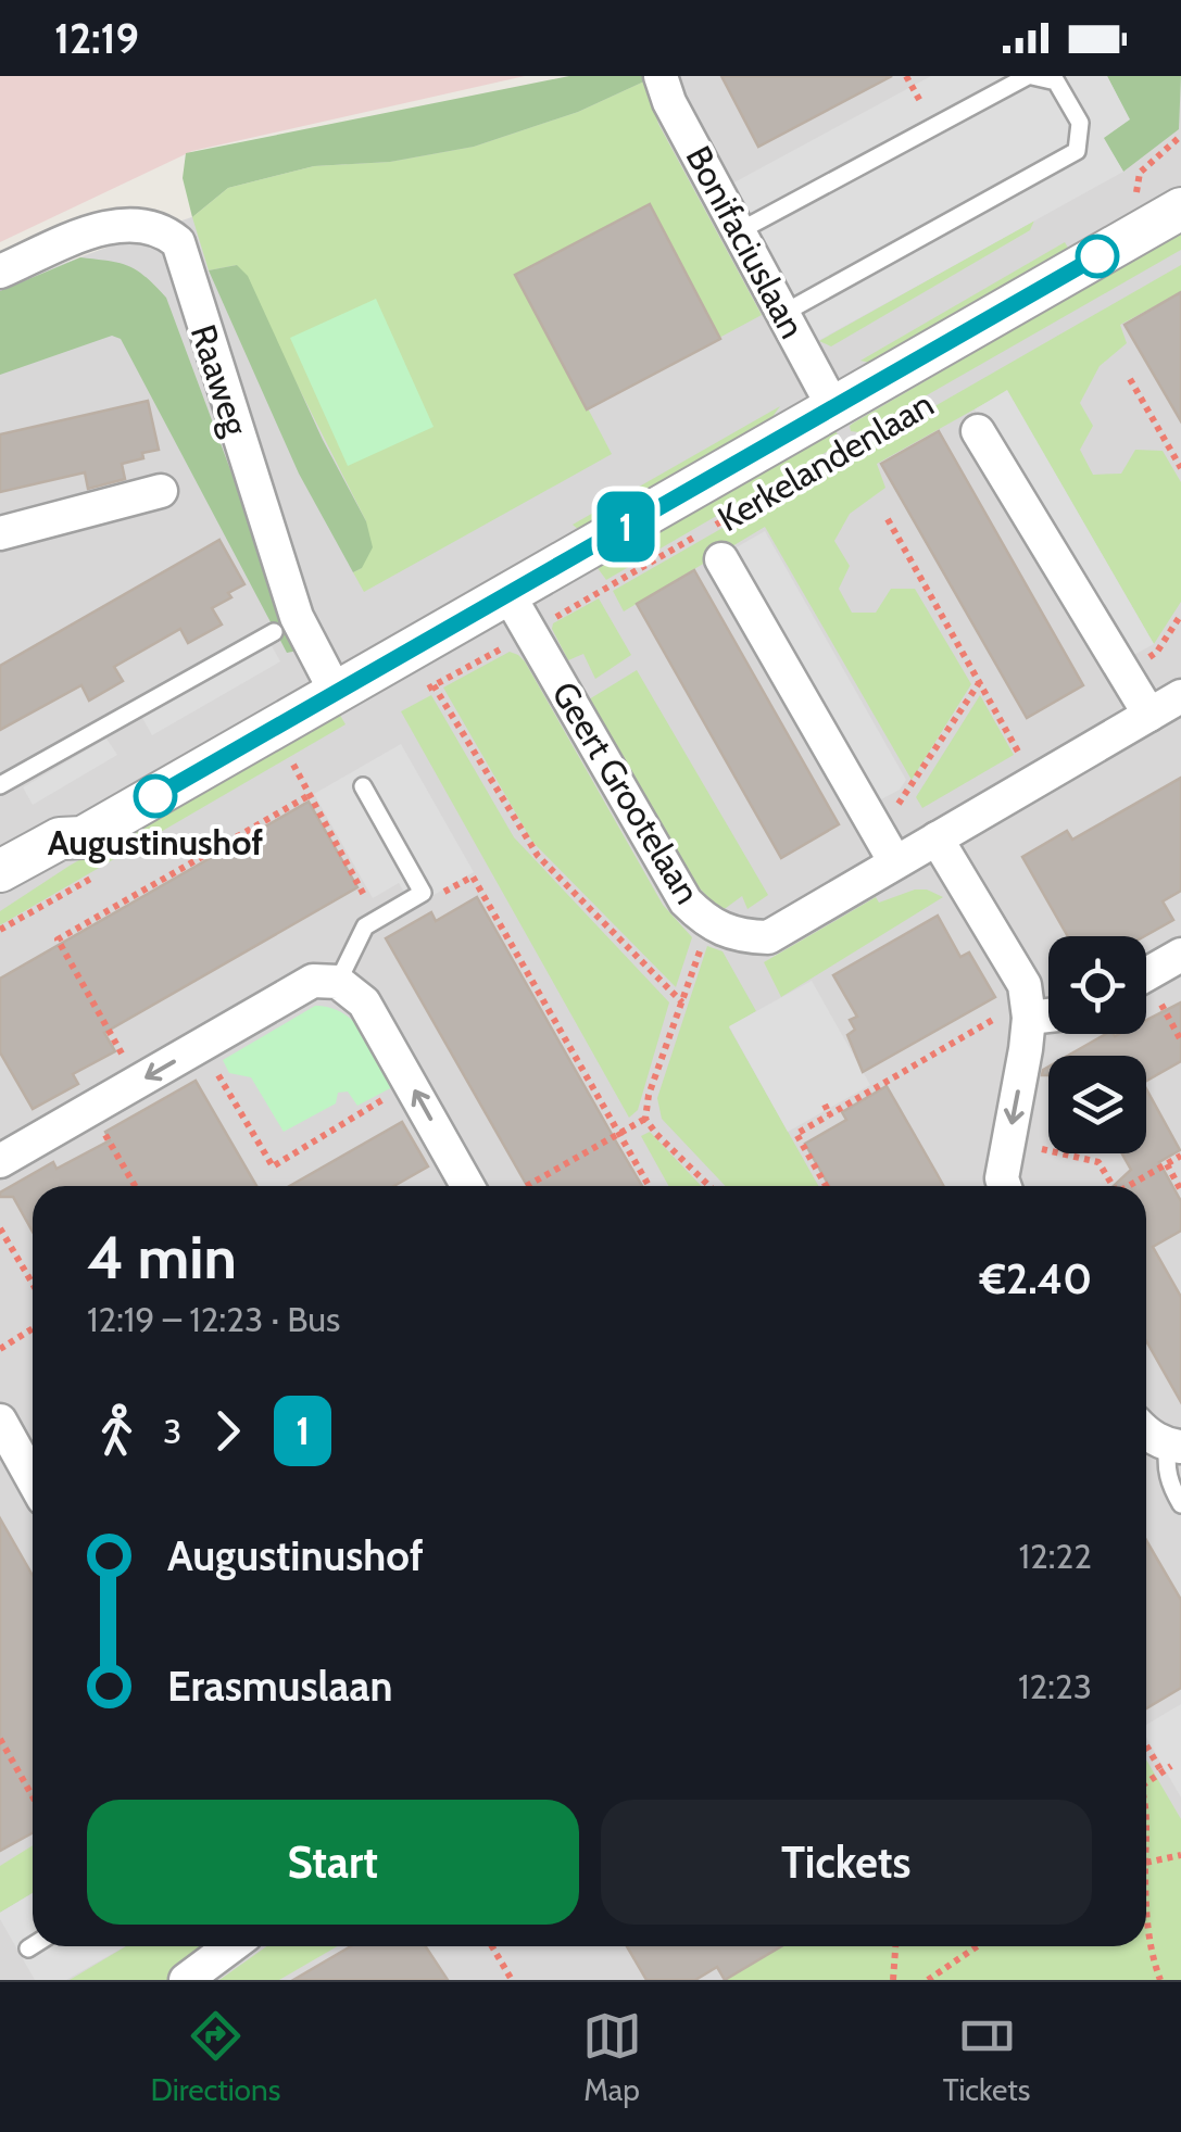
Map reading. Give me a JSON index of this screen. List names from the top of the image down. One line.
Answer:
{"streets":{"street":["Bonifaciuslaan","Raaweg","Kerkelandenlaan","Geert Grootelaan"]},"crossings":[["Bonifaciuslaan","Kerkelandenlaan"],["Raaweg","Kerkelandenlaan"],["Kerkelandenlaan","Geert Grootelaan"]],"places":["Augustinushof"],"lines":["bus line 1"],"page":{"status":"12:19","on_map":"1","heading":["4 min","12:19 – 12:23 · Bus","€2.40"],"legs":["3","1"],"list":[{"name":"Augustinushof","value":"12:22"},{"name":"Erasmuslaan","value":"12:23"}],"buttons":["Start","Tickets"],"tabs":["Directions","Map","Tickets"]}}
